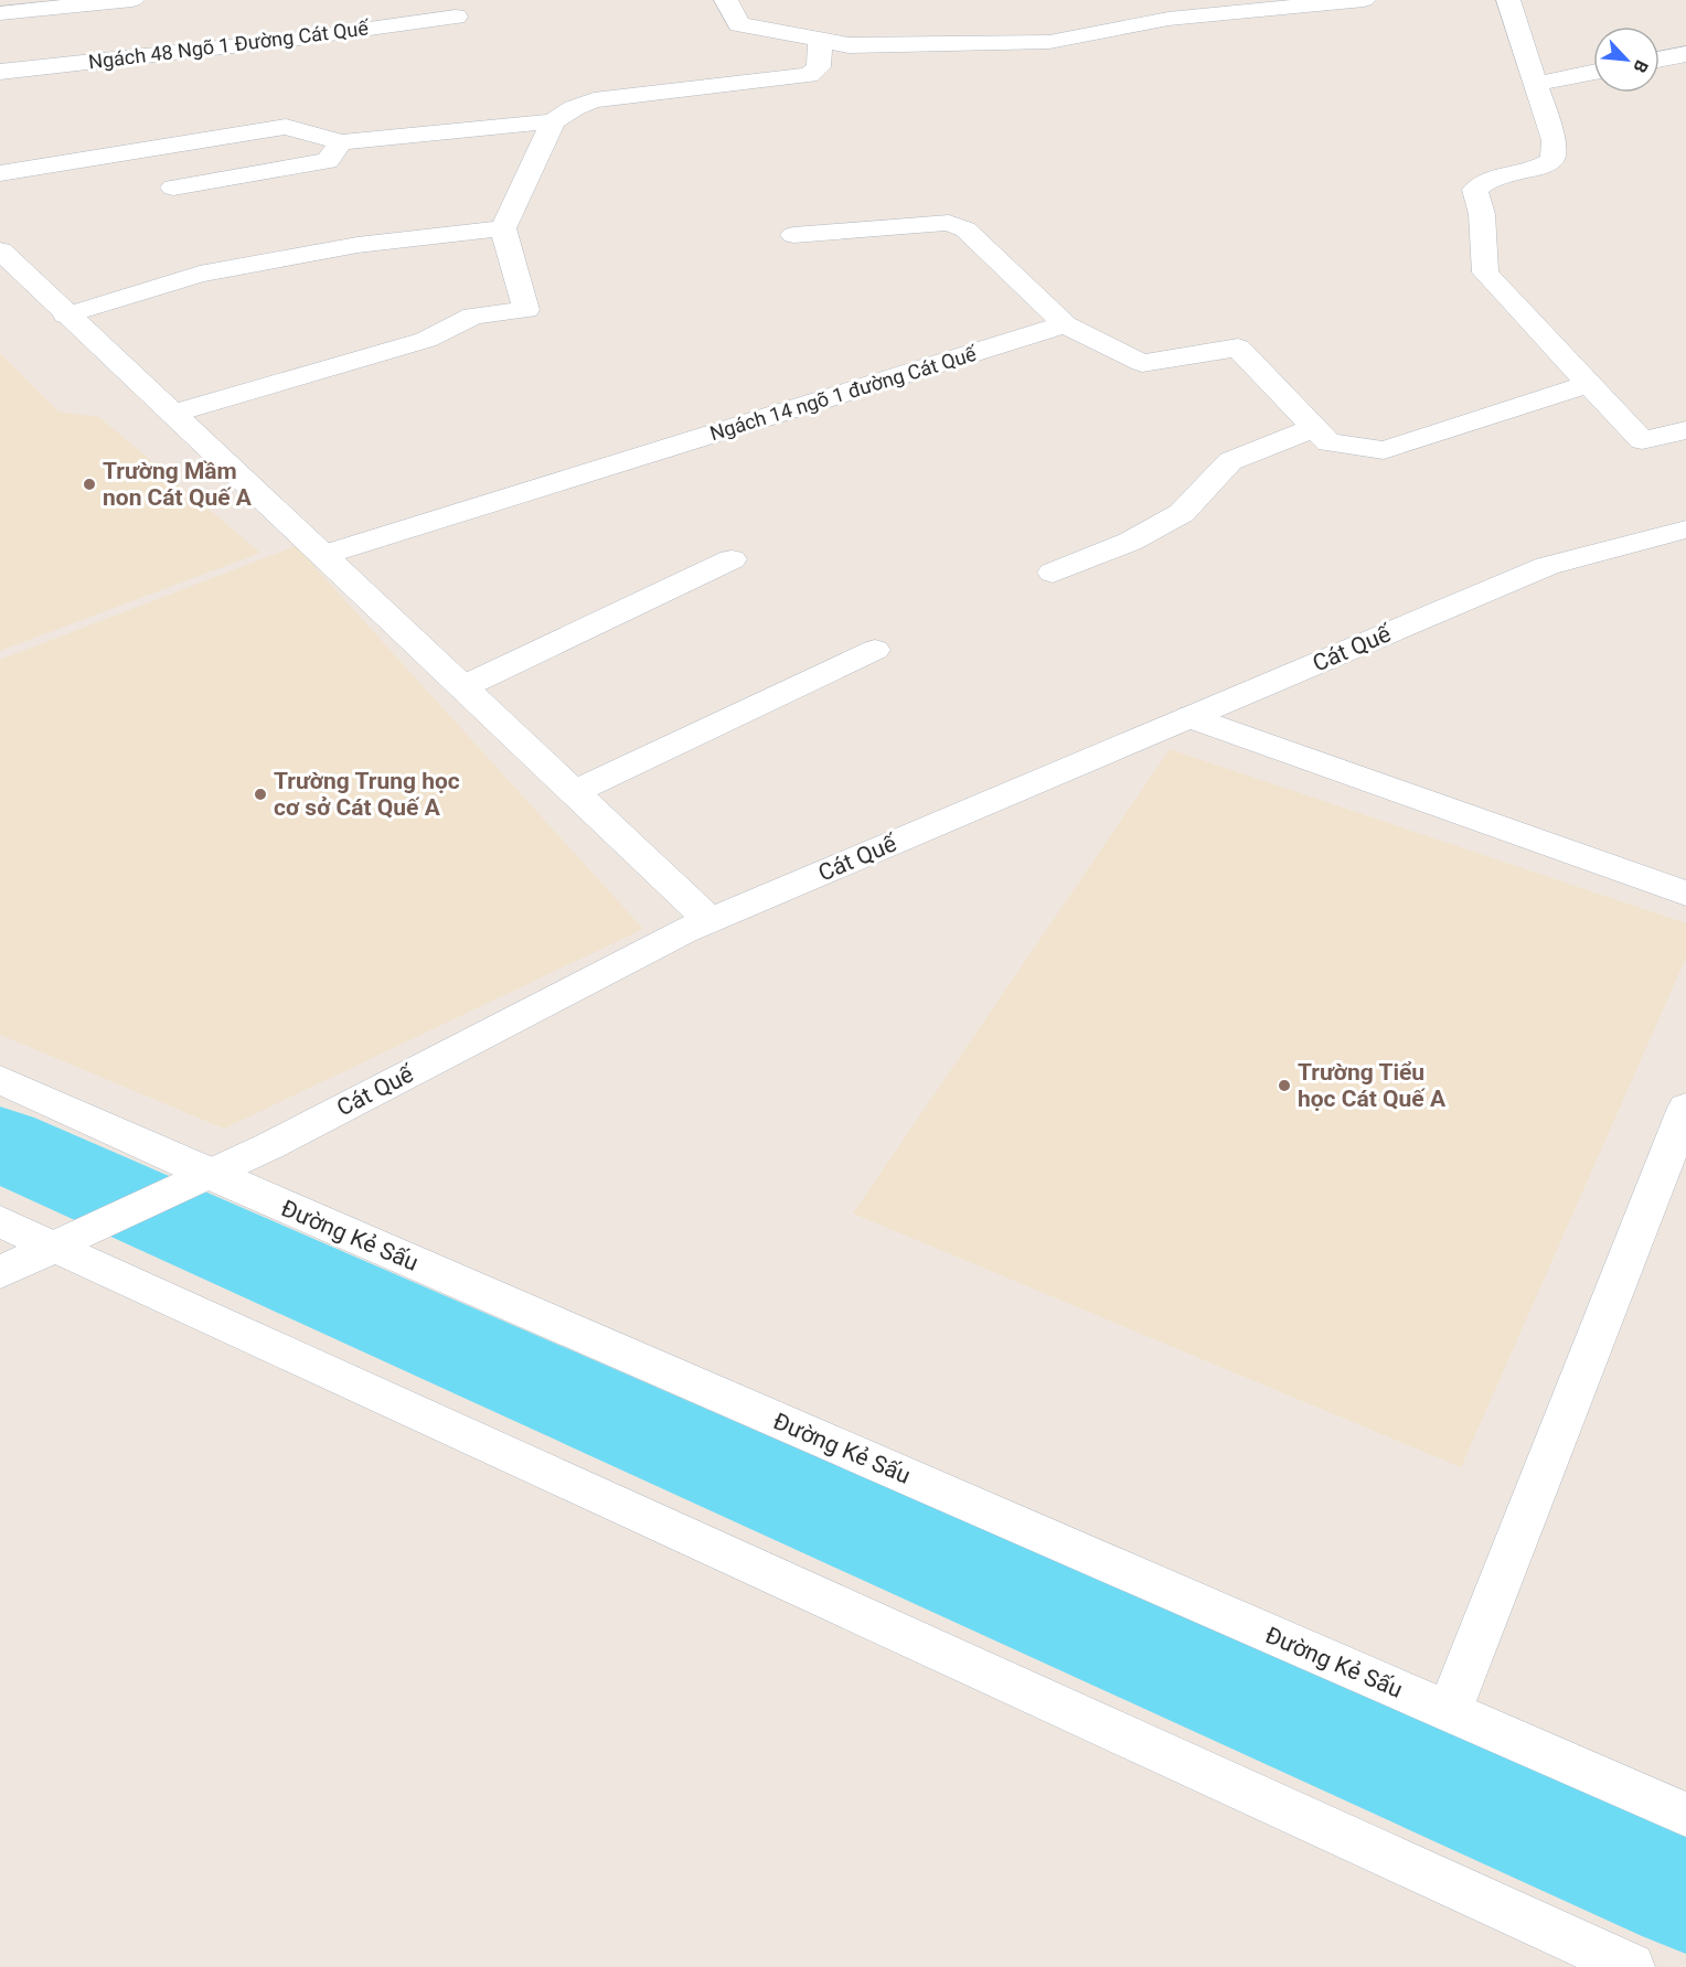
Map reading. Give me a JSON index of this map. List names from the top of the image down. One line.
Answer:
{"streets":{"street":["Ngách 48 Ngõ 1 Đường Cát Quế","Ngách 14 ngõ 1 đường Cát Quế","Cát Quế","Đường Kẻ Sấu"]},"crossings":[["Cát Quế","Đường Kẻ Sấu"]],"places":["Trường Mầm non Cát Quế A","Trường Trung học cơ sở Cát Quế A","Trường Tiểu học Cát Quế A"],"north":"bottom right"}
